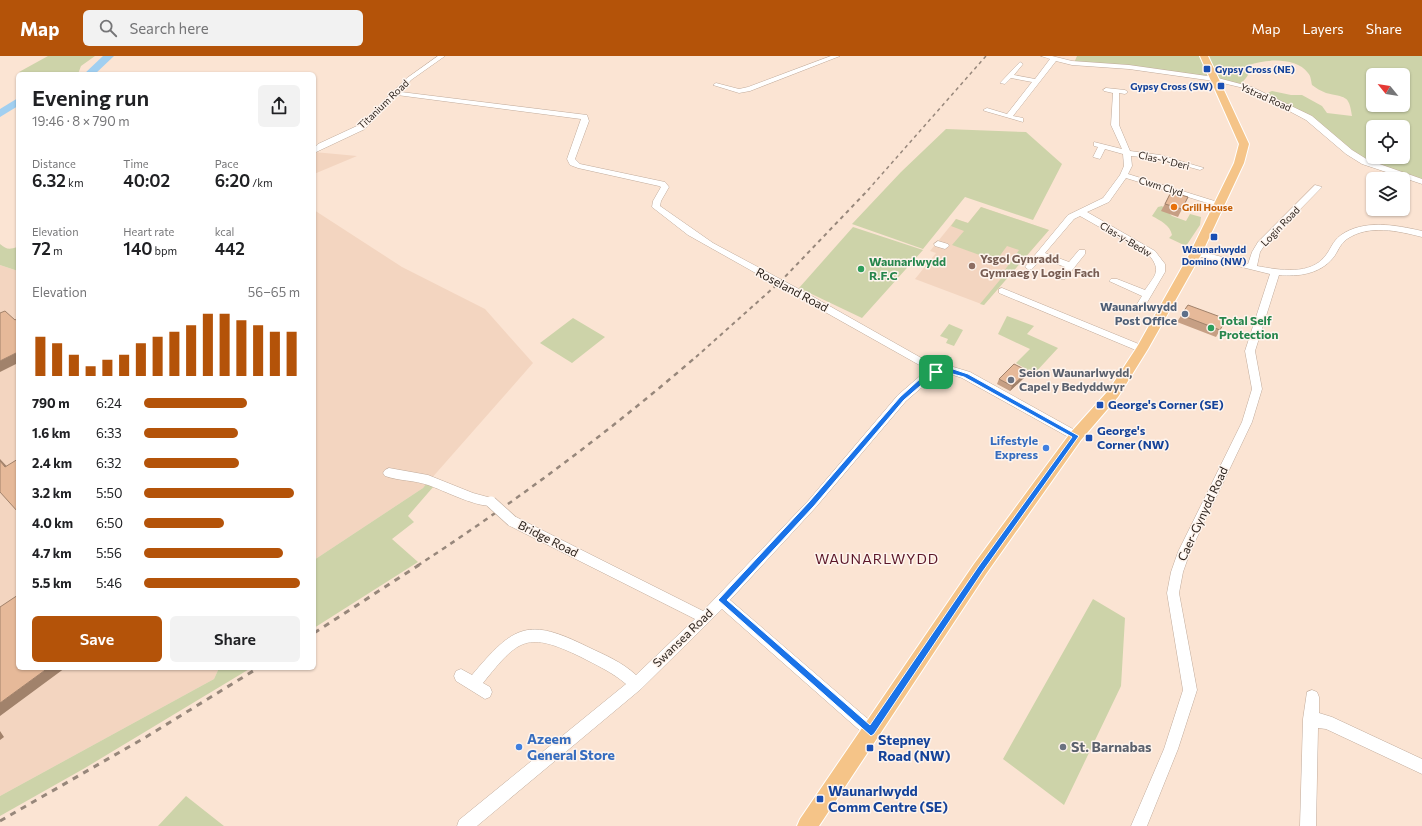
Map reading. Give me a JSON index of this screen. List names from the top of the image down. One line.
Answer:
{"streets":{"street":["Ystrad Road","Titanium Road","Clas-Y-Deri","Cwm Clyd","Login Road","Clas-y-Bedw","Roseland Road","Caer-Gynydd Road","Bridge Road","Swansea Road"]},"crossings":[["Titanium Road","Roseland Road"],["Clas-Y-Deri","Cwm Clyd"],["Cwm Clyd","Clas-y-Bedw"],["Roseland Road","Swansea Road"],["Bridge Road","Swansea Road"]],"districts":["WAUNARLWYDD"],"places":{"transit":["Gypsy Cross (NE)","Gypsy Cross (SW)","Waunarlwydd Domino (NW)","George's Corner (SE)","George's Corner (NW)","Stepney Road (NW)","Waunarlwydd Comm Centre (SE)"],"other":["Grill House","Ysgol Gynradd Gymraeg y Login Fach","Waunarlwydd R.F.C","Waunarlwydd Post Office","Total Self Protection","Seion Waunarlwydd, Capel y Bedyddwyr","Lifestyle Express","Azeem General Store","St. Barnabas"]},"north":"top left","page":{"header":"Map","search":"Search here","nav":["Map","Layers","Share"],"heading":["Evening run","19:46 · 8 × 790 m"],"stats":[["Distance","6.32 km"],["Time","40:02"],["Pace","6:20 /km"],["Elevation","72 m"],["Heart rate","140 bpm"],["kcal","442"]],"chart":["Elevation","56–65 m"],"list":[{"name":"790 m","note":"6:24"},{"name":"1.6 km","note":"6:33"},{"name":"2.4 km","note":"6:32"},{"name":"3.2 km","note":"5:50"},{"name":"4.0 km","note":"6:50"},{"name":"4.7 km","note":"5:56"},{"name":"5.5 km","note":"5:46"}],"buttons":["Save","Share"]}}
